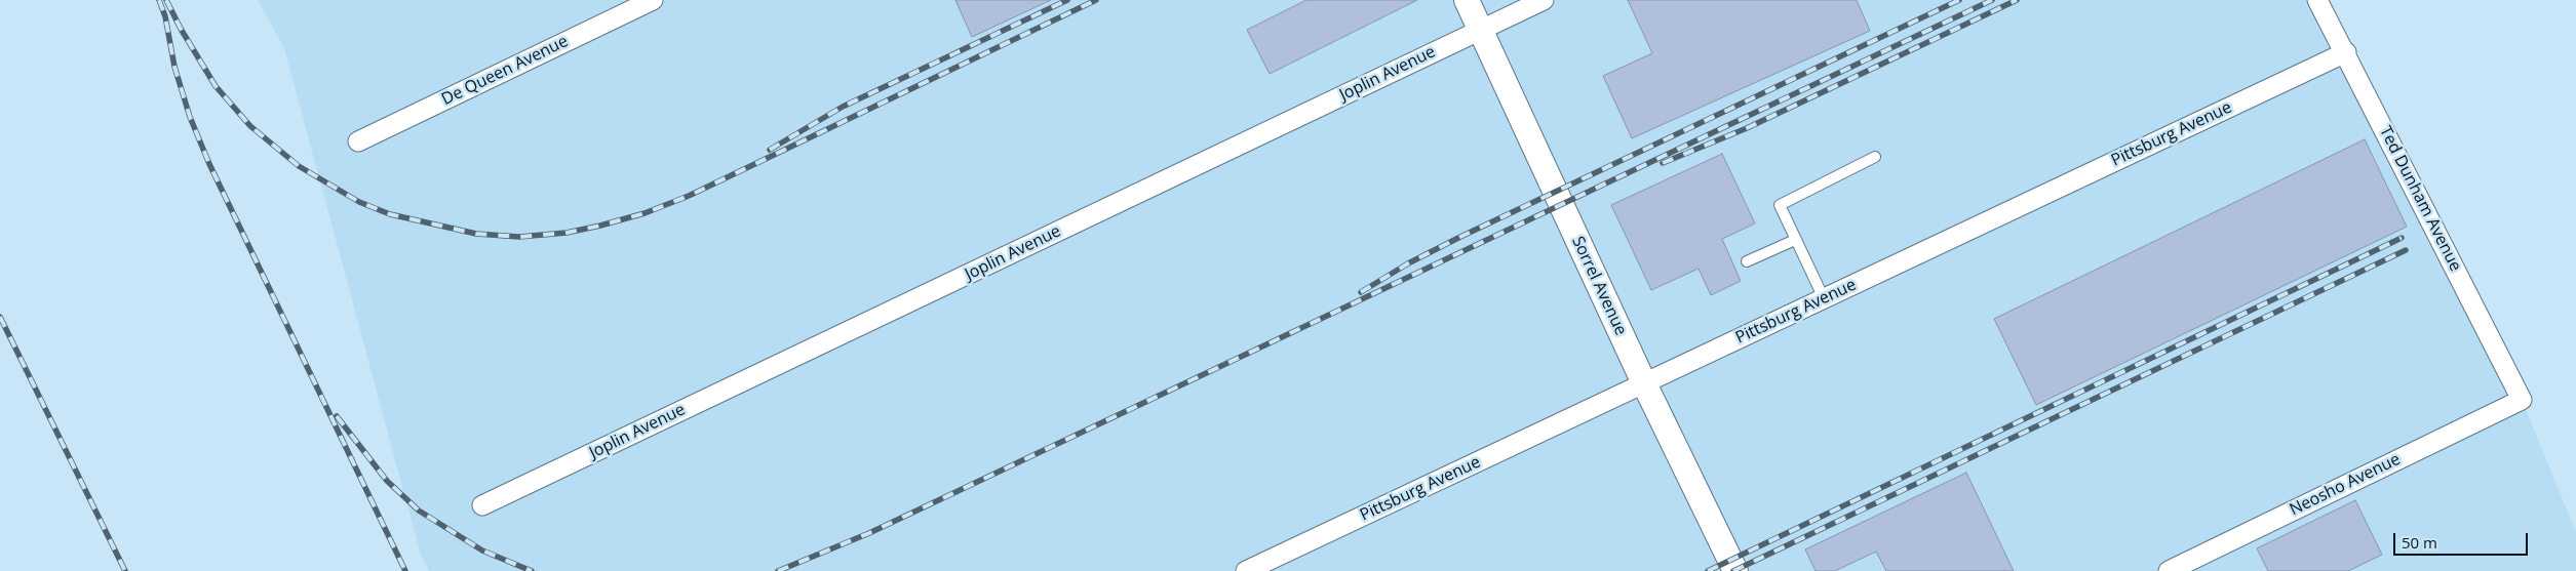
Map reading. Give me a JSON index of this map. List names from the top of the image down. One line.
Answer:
{"streets":{"street":["De Queen Avenue","Joplin Avenue","Pittsburg Avenue","Ted Dunham Avenue","Sorrel Avenue","Neosho Avenue"]},"crossings":[["Joplin Avenue","Sorrel Avenue"],["Pittsburg Avenue","Ted Dunham Avenue"],["Pittsburg Avenue","Sorrel Avenue"],["Ted Dunham Avenue","Neosho Avenue"]],"scale_bar":"50 m"}
